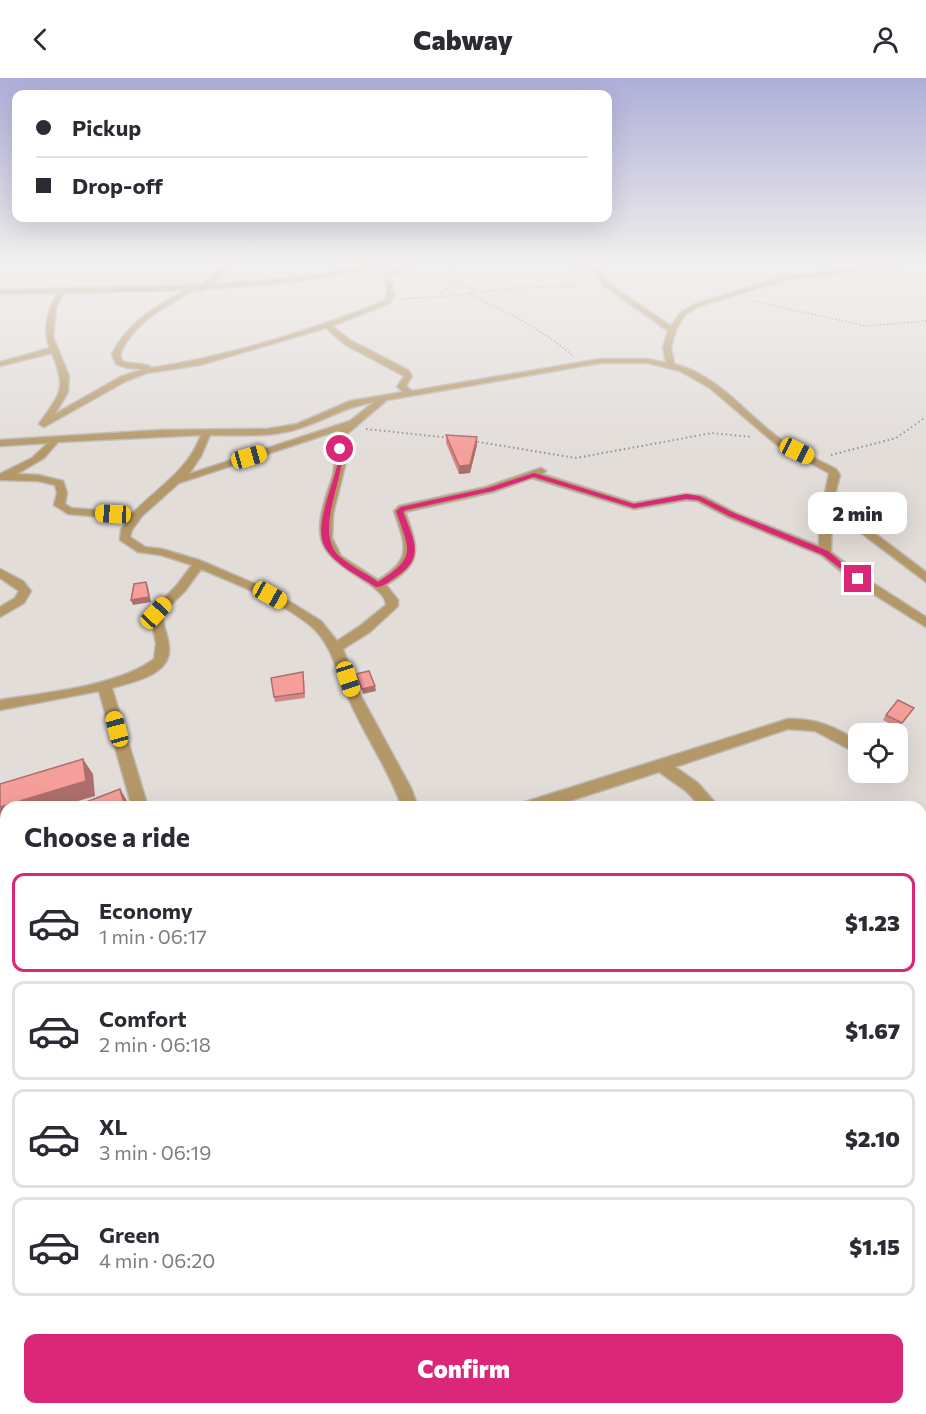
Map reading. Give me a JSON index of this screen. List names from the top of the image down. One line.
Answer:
{"page":{"header":"Cabway","banner":["Pickup","Drop-off"],"bubble":"2 min","heading":"Choose a ride","list":[{"name":"Economy","note":"1 min · 06:17","value":"$1.23"},{"name":"Comfort","note":"2 min · 06:18","value":"$1.67"},{"name":"XL","note":"3 min · 06:19","value":"$2.10"},{"name":"Green","note":"4 min · 06:20","value":"$1.15"}],"buttons":"Confirm"}}
